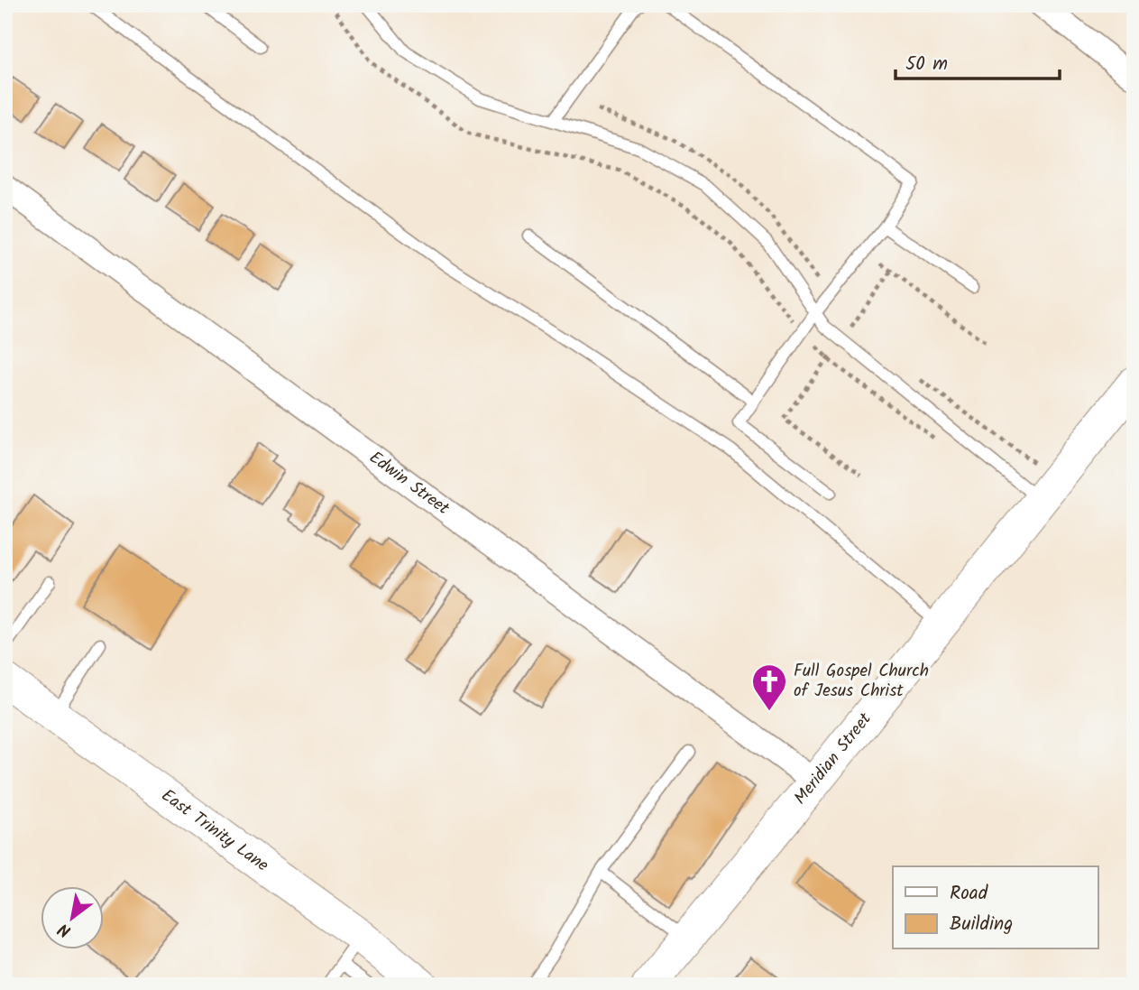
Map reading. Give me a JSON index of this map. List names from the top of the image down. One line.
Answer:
{"streets":{"street":["Edwin Street","Meridian Street","East Trinity Lane"]},"crossings":[["Edwin Street","Meridian Street"]],"places":{"church":["Full Gospel Church of Jesus Christ"]},"legend":["Road","Building"],"scale_bar":"50 m","north":"bottom left"}
